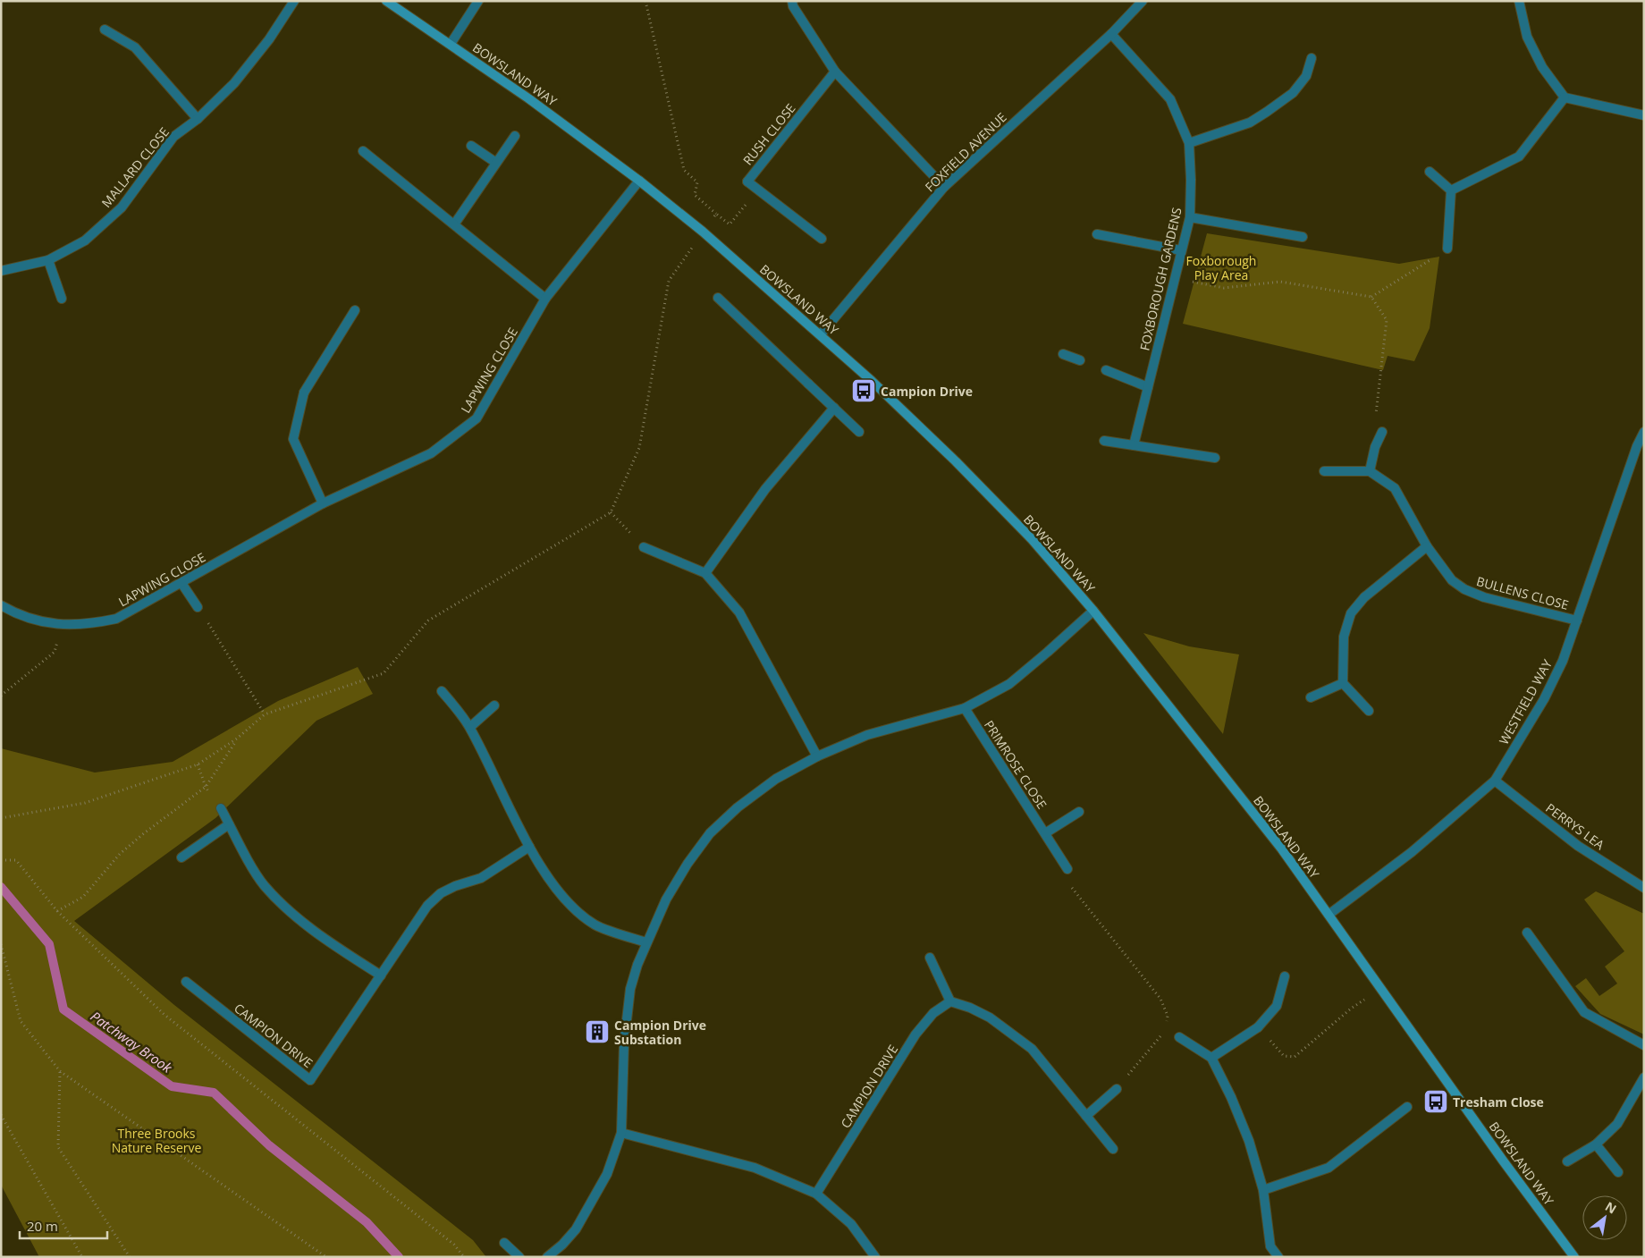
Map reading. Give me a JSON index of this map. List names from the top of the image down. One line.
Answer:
{"streets":{"street":["BOWSLAND WAY","RUSH CLOSE","FOXFIELD AVENUE","MALLARD CLOSE","FOXBOROUGH GARDENS","LAPWING CLOSE","BULLENS CLOSE","WESTFIELD WAY","PRIMROSE CLOSE","PERRYS LEA","CAMPION DRIVE"]},"crossings":[["BOWSLAND WAY","FOXFIELD AVENUE"],["BOWSLAND WAY","LAPWING CLOSE"],["BOWSLAND WAY","WESTFIELD WAY"],["FOXFIELD AVENUE","FOXBOROUGH GARDENS"],["BULLENS CLOSE","WESTFIELD WAY"],["WESTFIELD WAY","PERRYS LEA"]],"water":["Patchway Brook"],"parks":["Foxborough Play Area","Three Brooks Nature Reserve"],"places":{"bus stop":["Campion Drive","Tresham Close"],"building":["Campion Drive Substation"]},"scale_bar":"20 m","north":"top right"}
